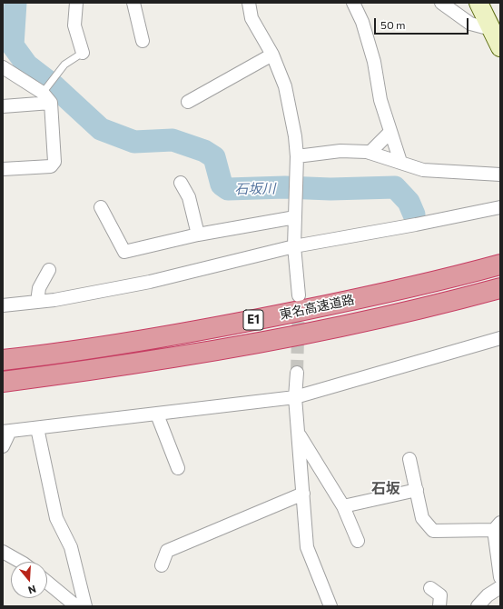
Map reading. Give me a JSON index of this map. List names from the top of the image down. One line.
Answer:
{"streets":{"highway":["東名高速道路","E1"]},"districts":["石坂"],"water":["石坂川"],"scale_bar":"50 m","north":"bottom"}
